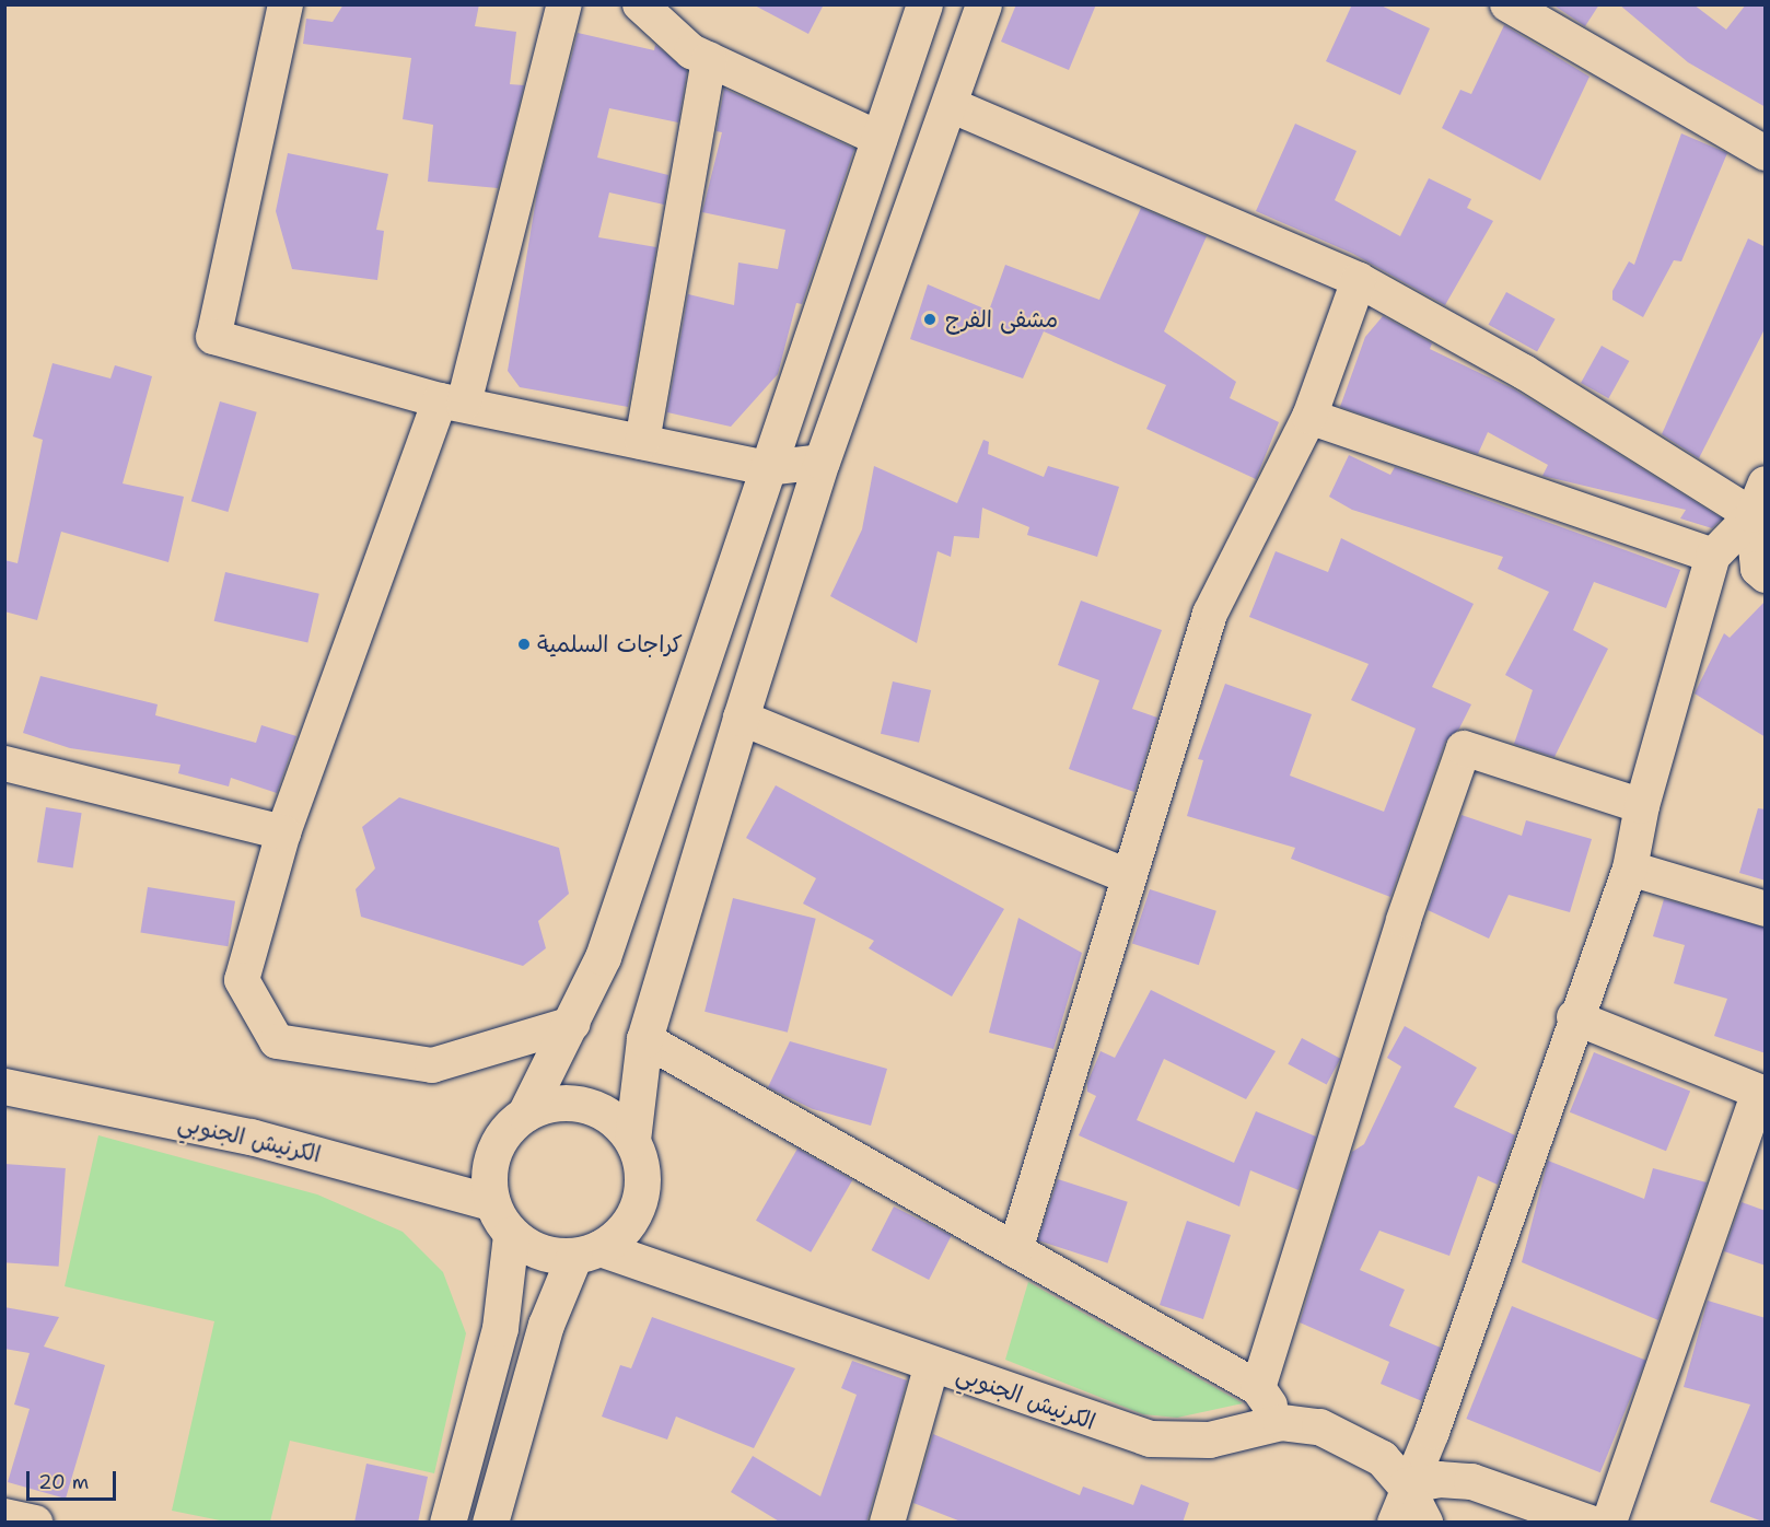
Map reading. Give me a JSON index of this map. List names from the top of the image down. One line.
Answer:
{"streets":{"main road":["الكرنيش الجنوبي"]},"places":["مشفى الفرج","كراجات السلمية"],"scale_bar":"20 m"}
